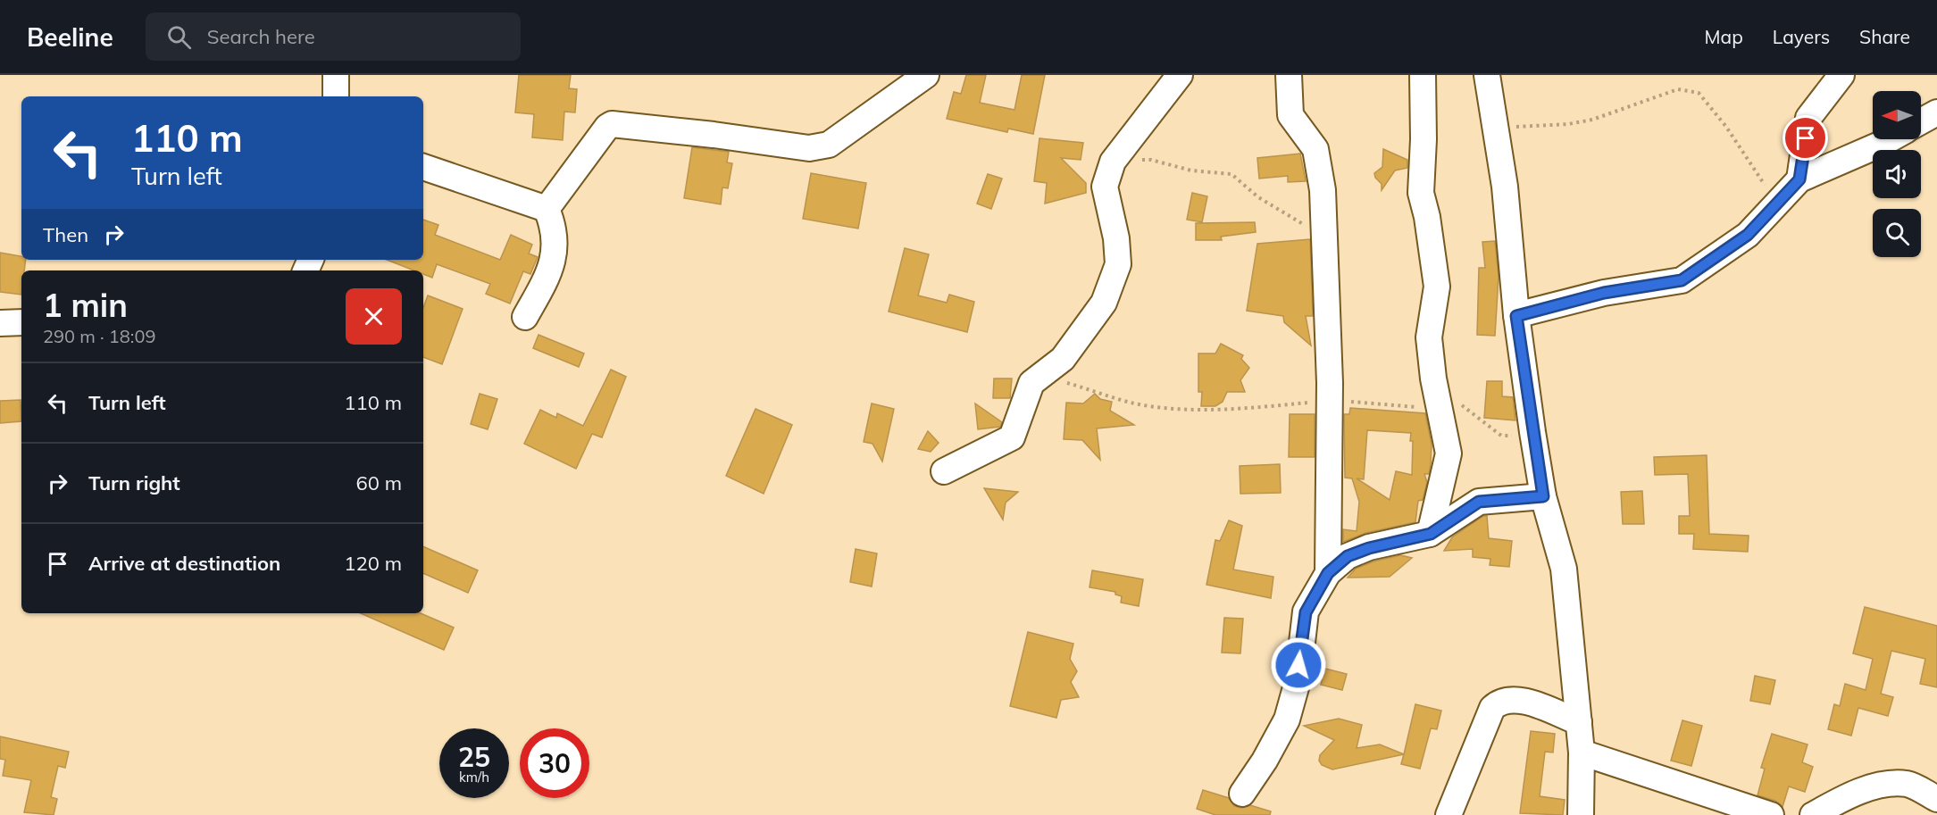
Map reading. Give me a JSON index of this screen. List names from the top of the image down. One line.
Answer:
{"north":"left","page":{"header":"Beeline","search":"Search here","nav":["Map","Layers","Share"],"turn":["110 m","Turn left"],"then":"Then","heading":["1 min","290 m · 18:09"],"list":[{"name":"Turn left","value":"110 m"},{"name":"Turn right","value":"60 m"},{"name":"Arrive at destination","value":"120 m"}],"speed":"25 km/h","limit":"30"}}
